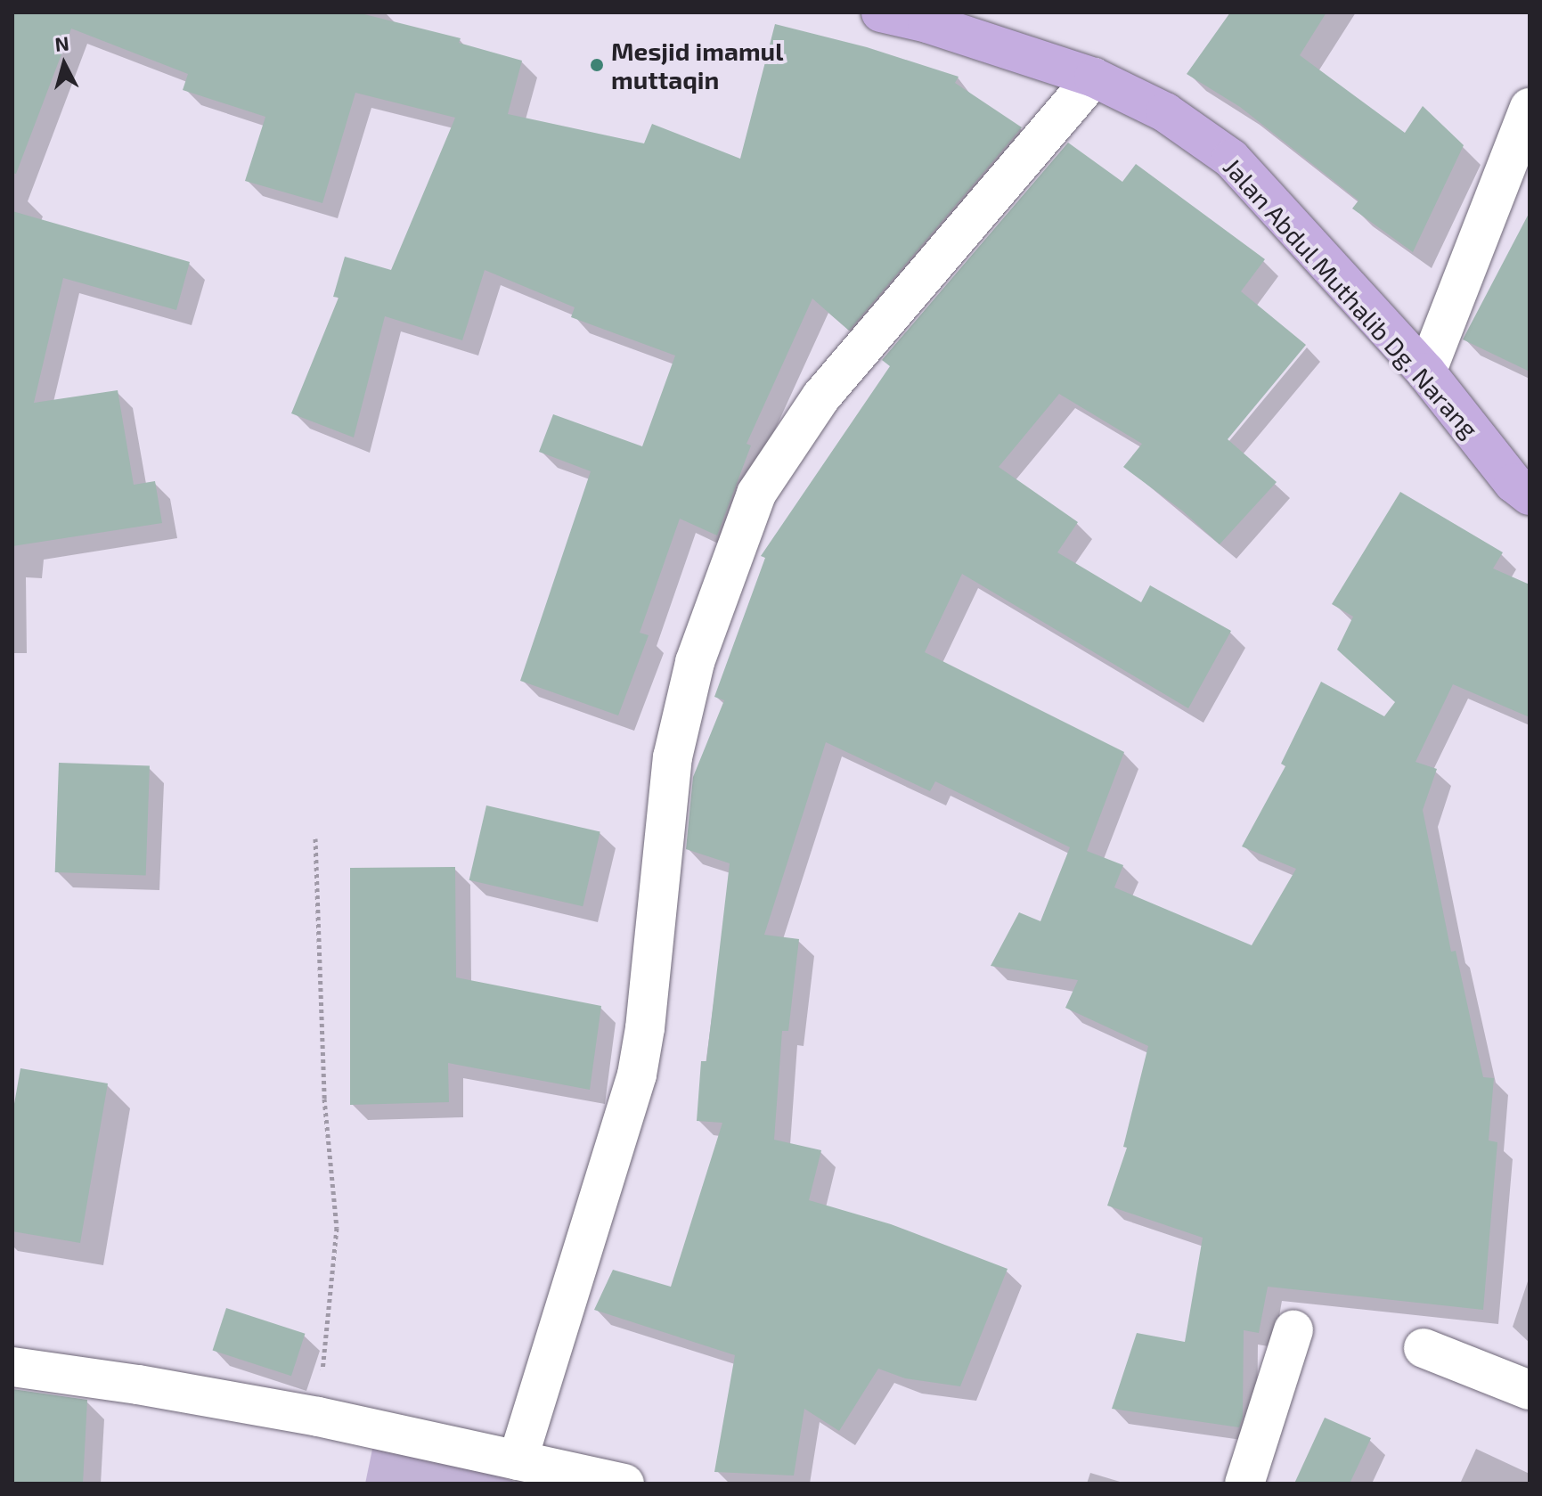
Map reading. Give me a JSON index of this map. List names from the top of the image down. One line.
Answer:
{"streets":{"main road":["Jalan Abdul Muthalib Dg. Narang"]},"places":["Mesjid imamul muttaqin"],"north":"top"}
